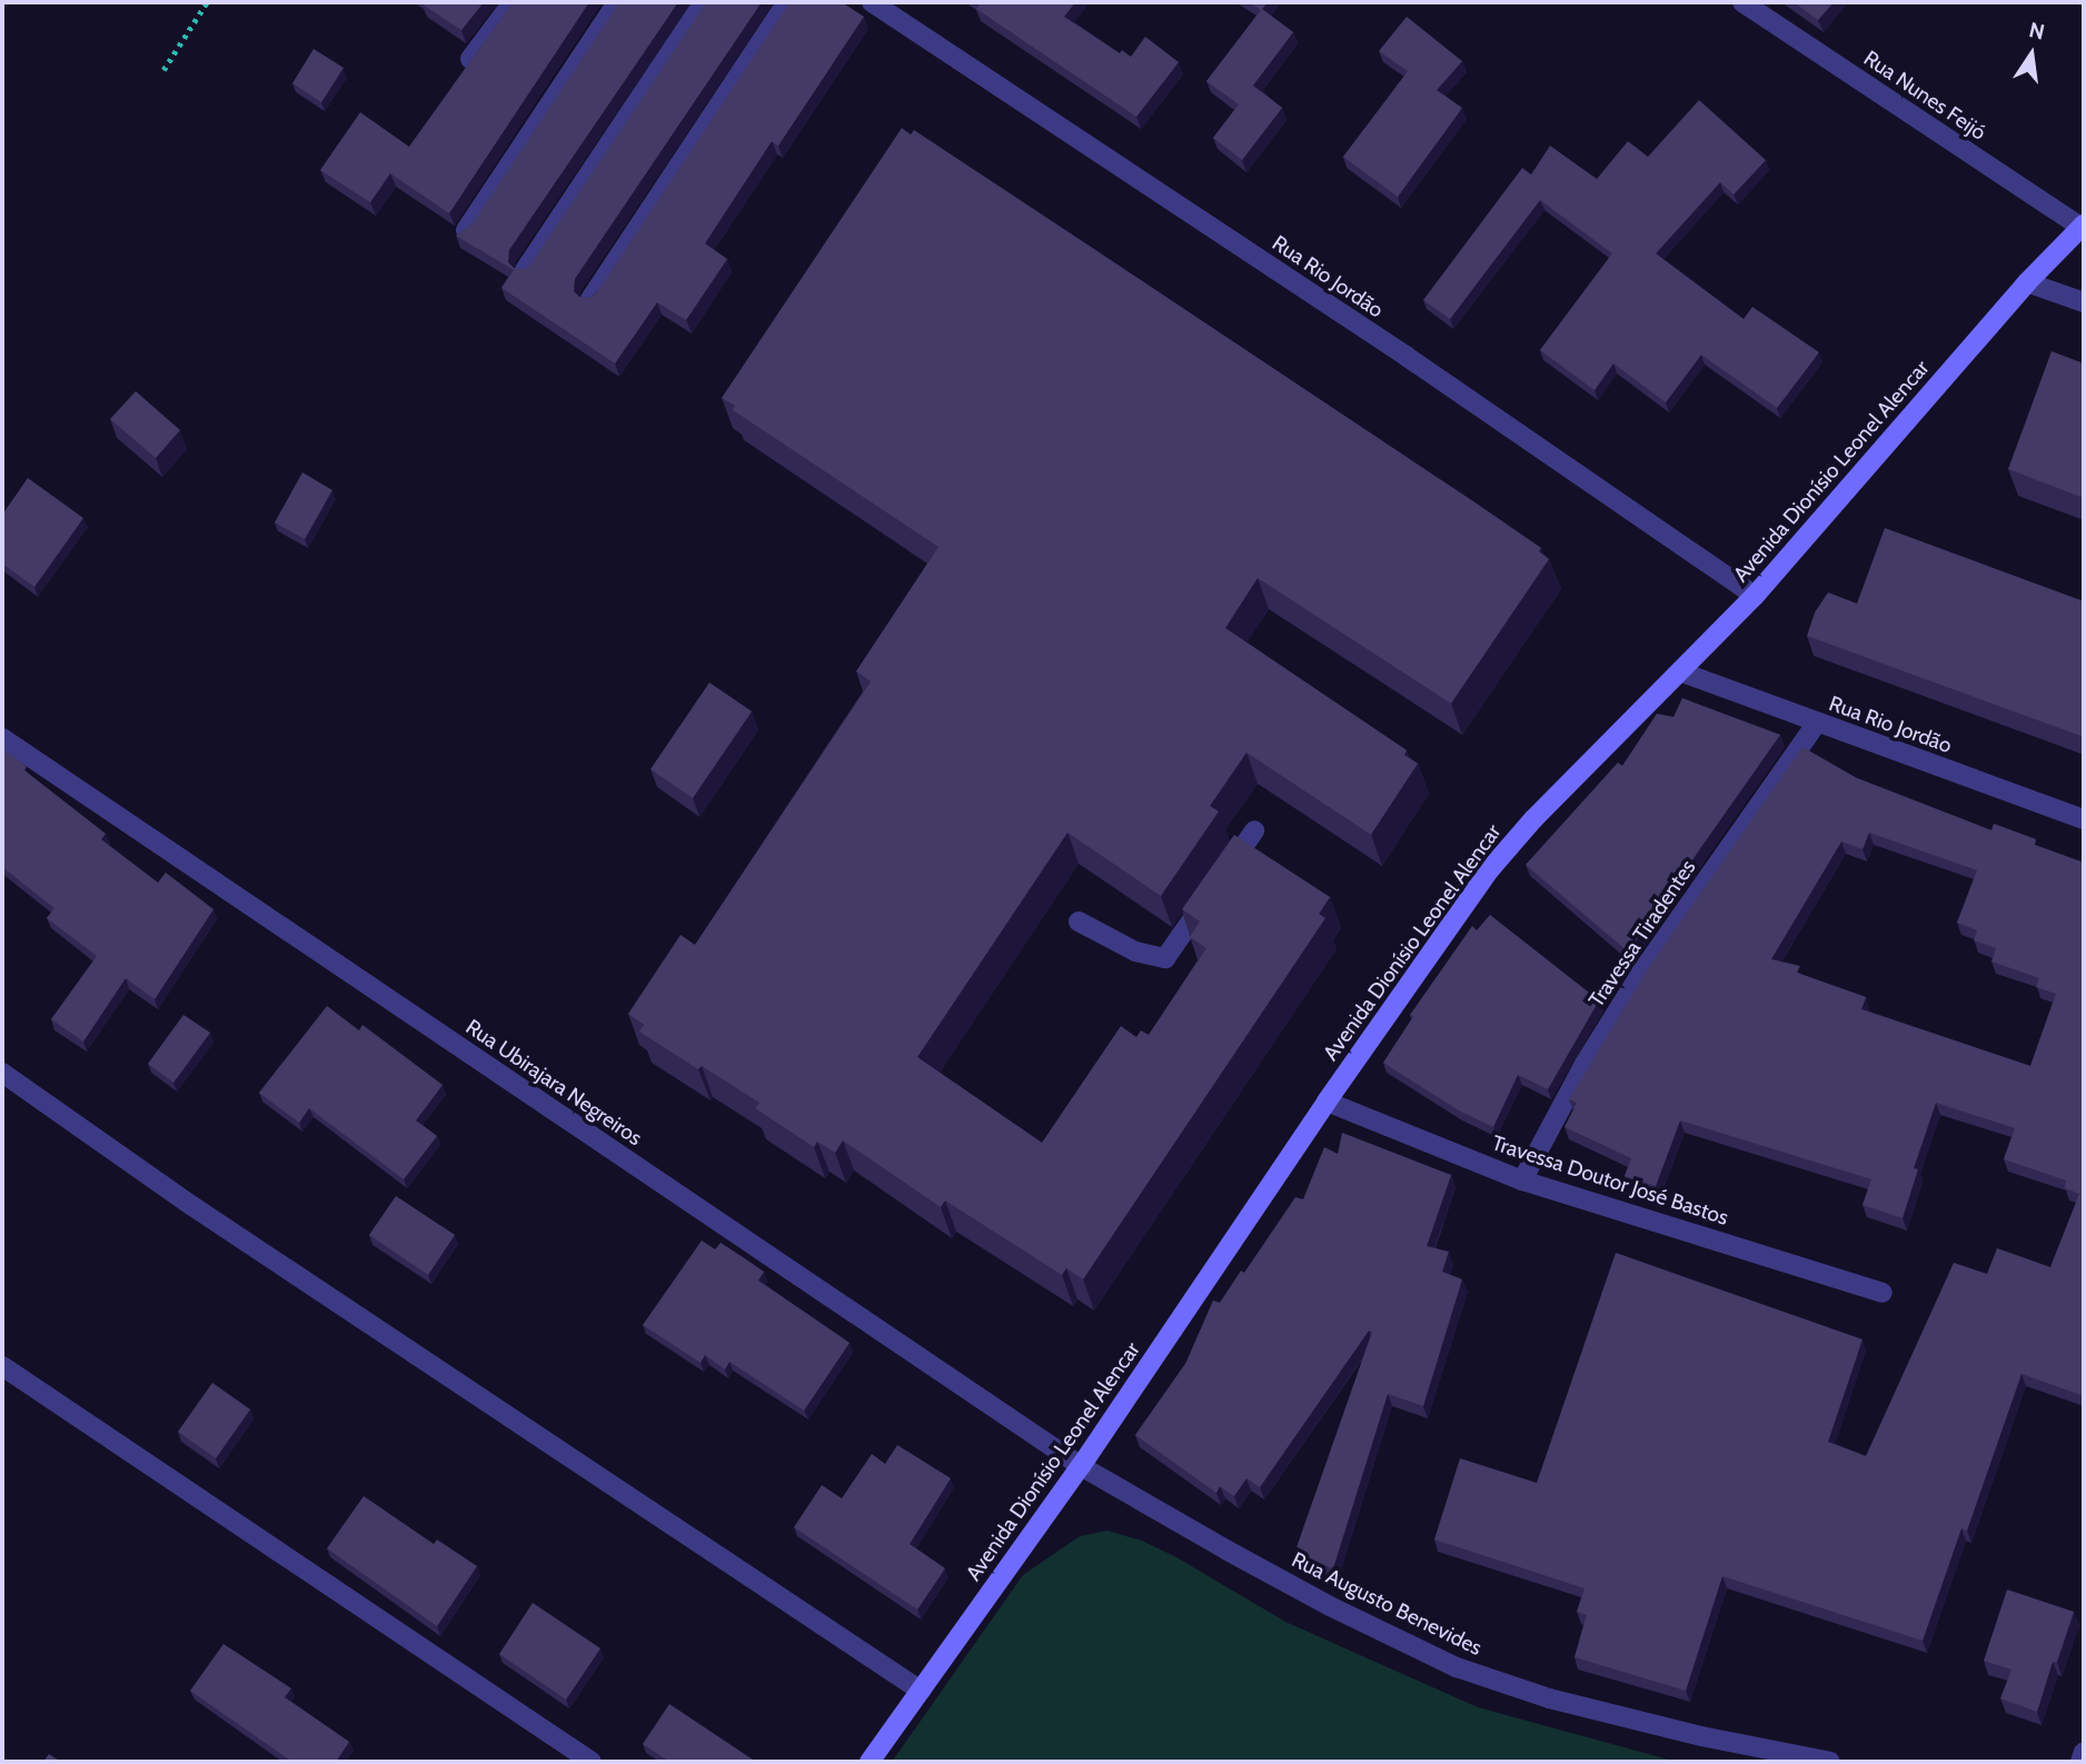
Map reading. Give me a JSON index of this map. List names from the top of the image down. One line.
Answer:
{"streets":{"main road":["Avenida Dionísio Leonel Alencar"],"street":["Rua Nunes Feijó","Rua Rio Jordão","Travessa Tiradentes","Rua Ubirajara Negreiros","Travessa Doutor José Bastos","Rua Augusto Benevides"]},"crossings":[["Rua Nunes Feijó","Avenida Dionísio Leonel Alencar"],["Rua Rio Jordão","Avenida Dionísio Leonel Alencar"],["Rua Rio Jordão","Travessa Tiradentes"],["Avenida Dionísio Leonel Alencar","Rua Ubirajara Negreiros"],["Avenida Dionísio Leonel Alencar","Travessa Doutor José Bastos"],["Avenida Dionísio Leonel Alencar","Rua Augusto Benevides"],["Travessa Tiradentes","Travessa Doutor José Bastos"],["Rua Ubirajara Negreiros","Rua Augusto Benevides"]],"north":"top"}
